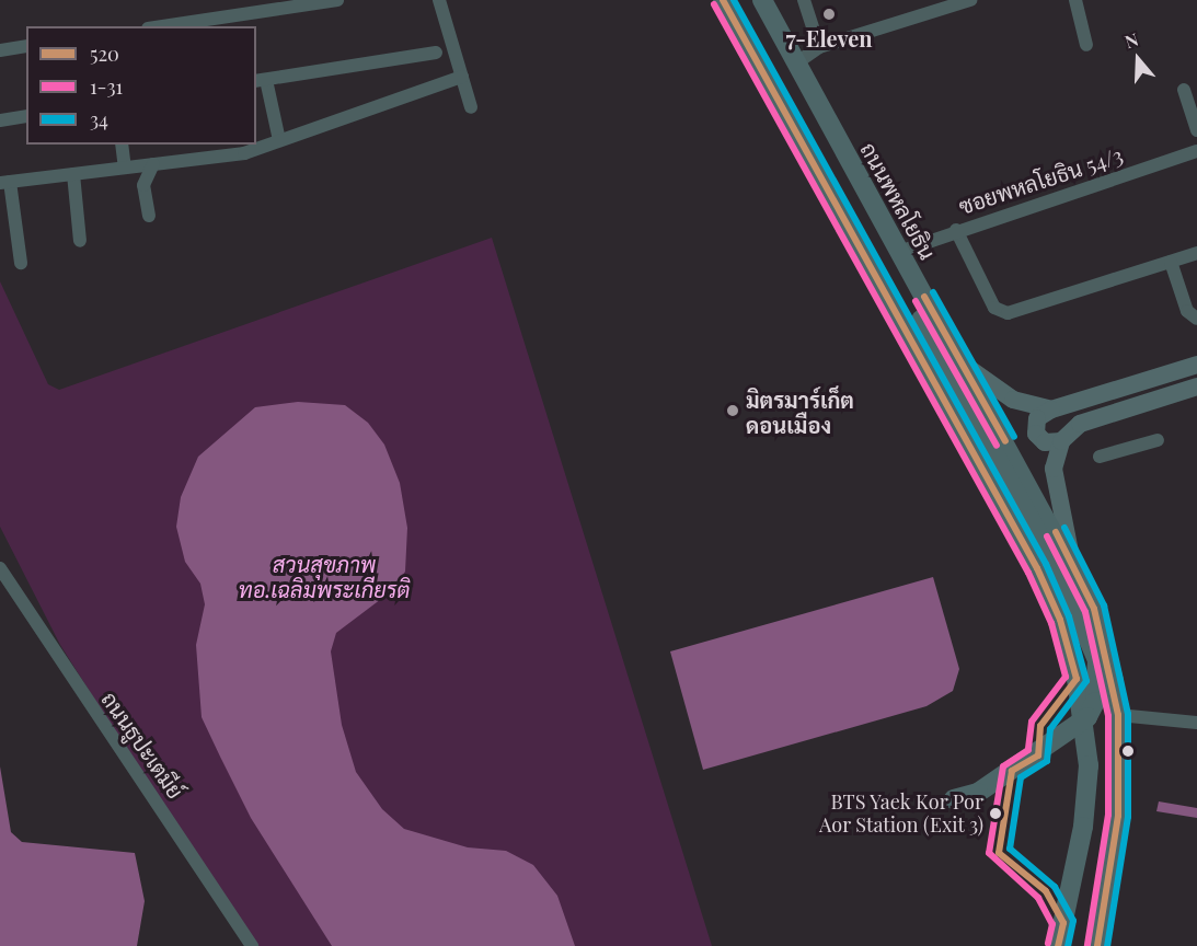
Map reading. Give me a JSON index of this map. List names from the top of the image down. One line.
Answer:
{"streets":{"main road":["ถนนพหลโยธิน"],"street":["ซอยพหลโยธิน 54/3","ถนนธูปะเตมีย์"]},"crossings":[["ซอยพหลโยธิน 54/3","ถนนพหลโยธิน"]],"parks":["สวนสุขภาพ ทอ.เฉลิมพระเกียรติ"],"places":["7-Eleven","มิตรมาร์เก็ต ดอนเมือง","BTS Yaek Kor Por Aor Station (Exit 3)"],"lines":["transit line 520","transit line 34","transit line 1-31"],"legend":["520","1-31","34"],"north":"top"}
